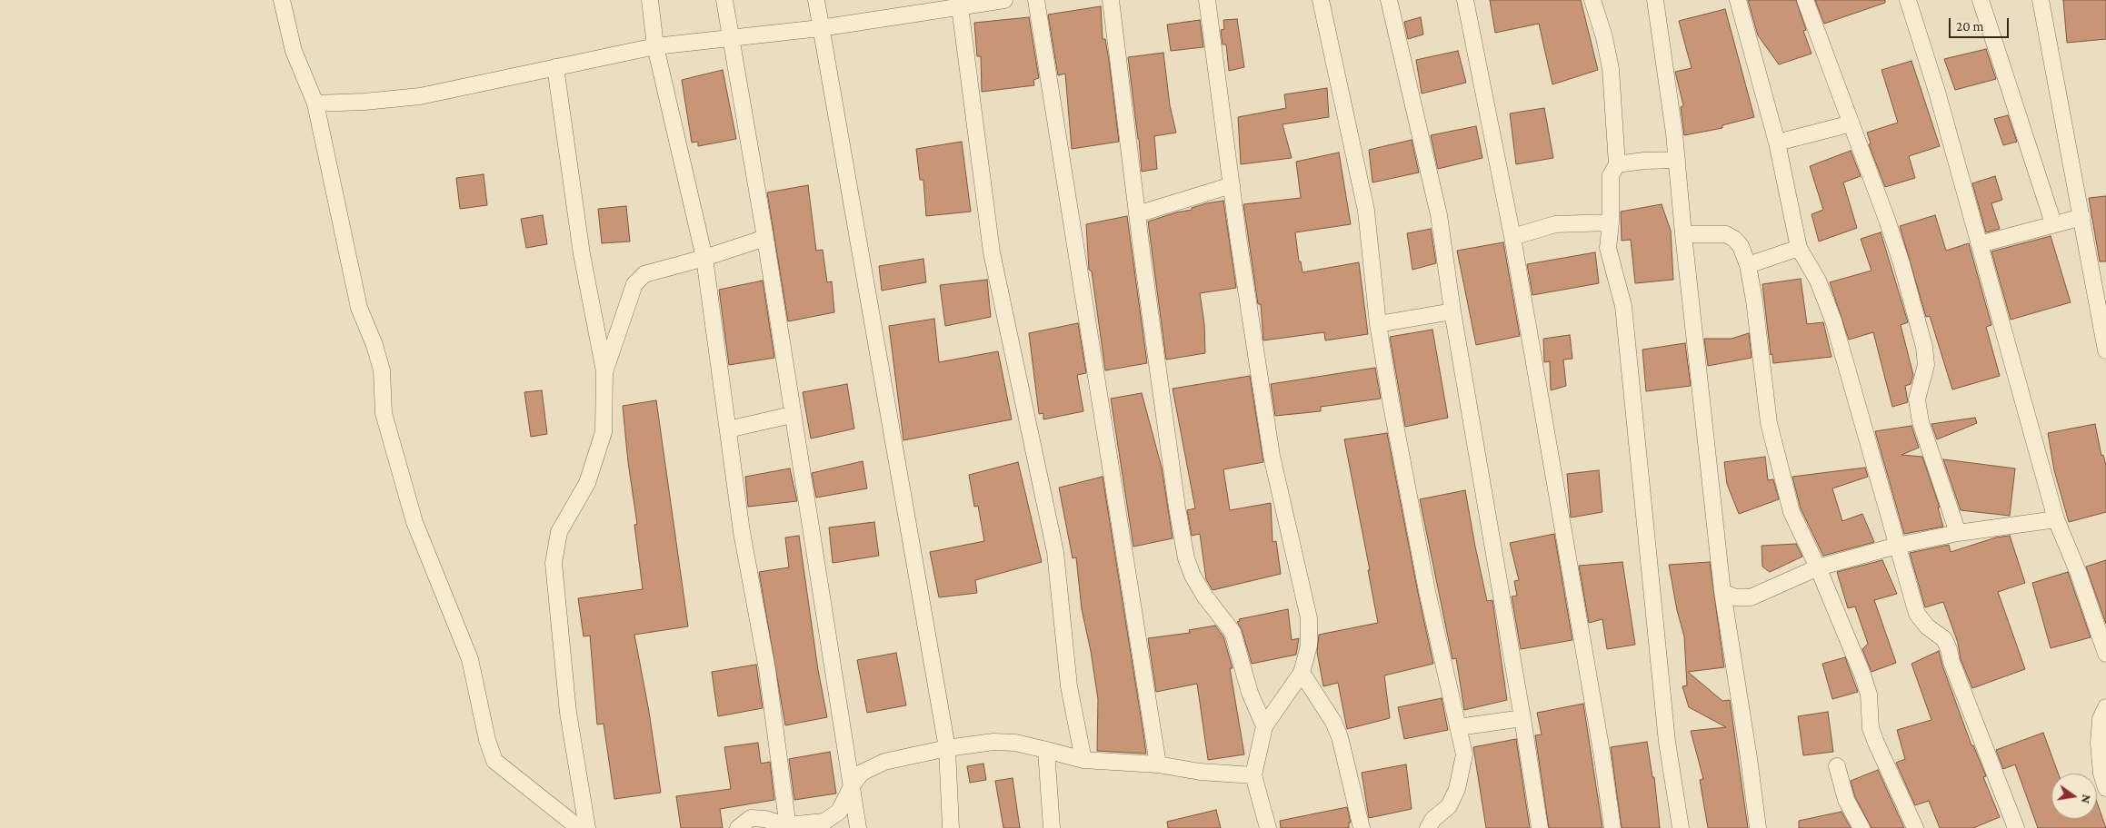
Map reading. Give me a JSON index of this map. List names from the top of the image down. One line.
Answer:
{"scale_bar":"20 m","north":"right"}
